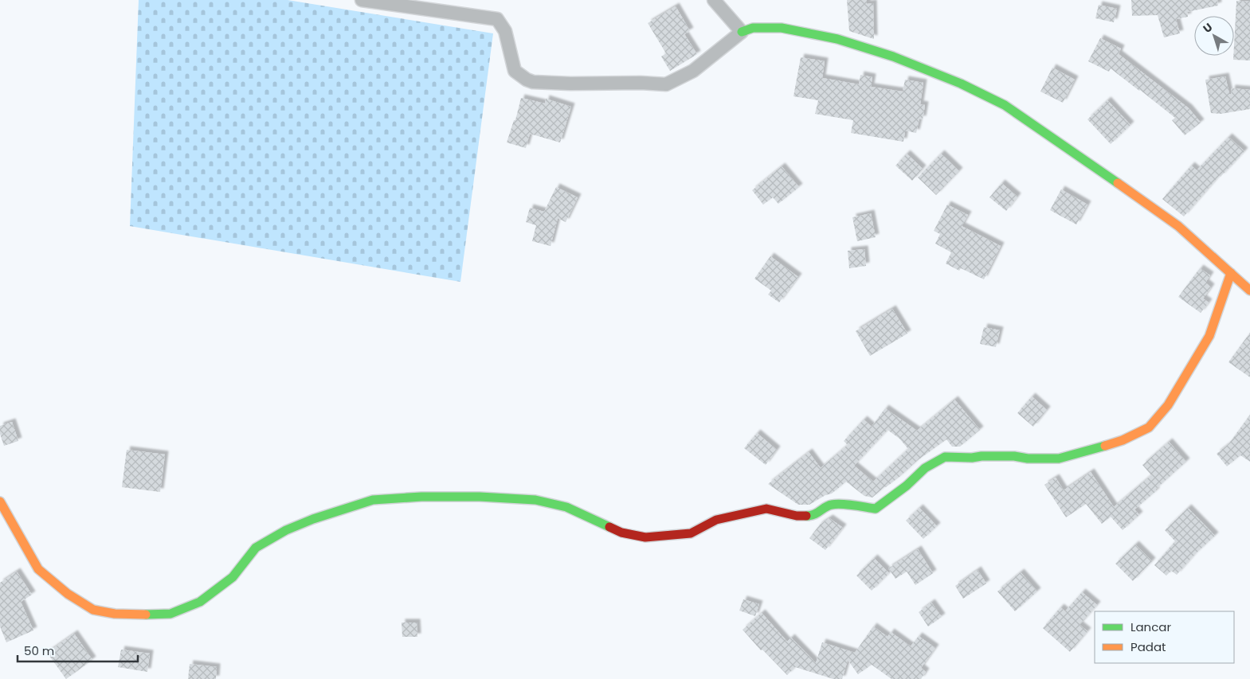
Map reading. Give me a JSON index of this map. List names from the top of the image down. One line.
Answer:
{"legend":["Lancar","Padat"],"scale_bar":"50 m","north":"top left"}
